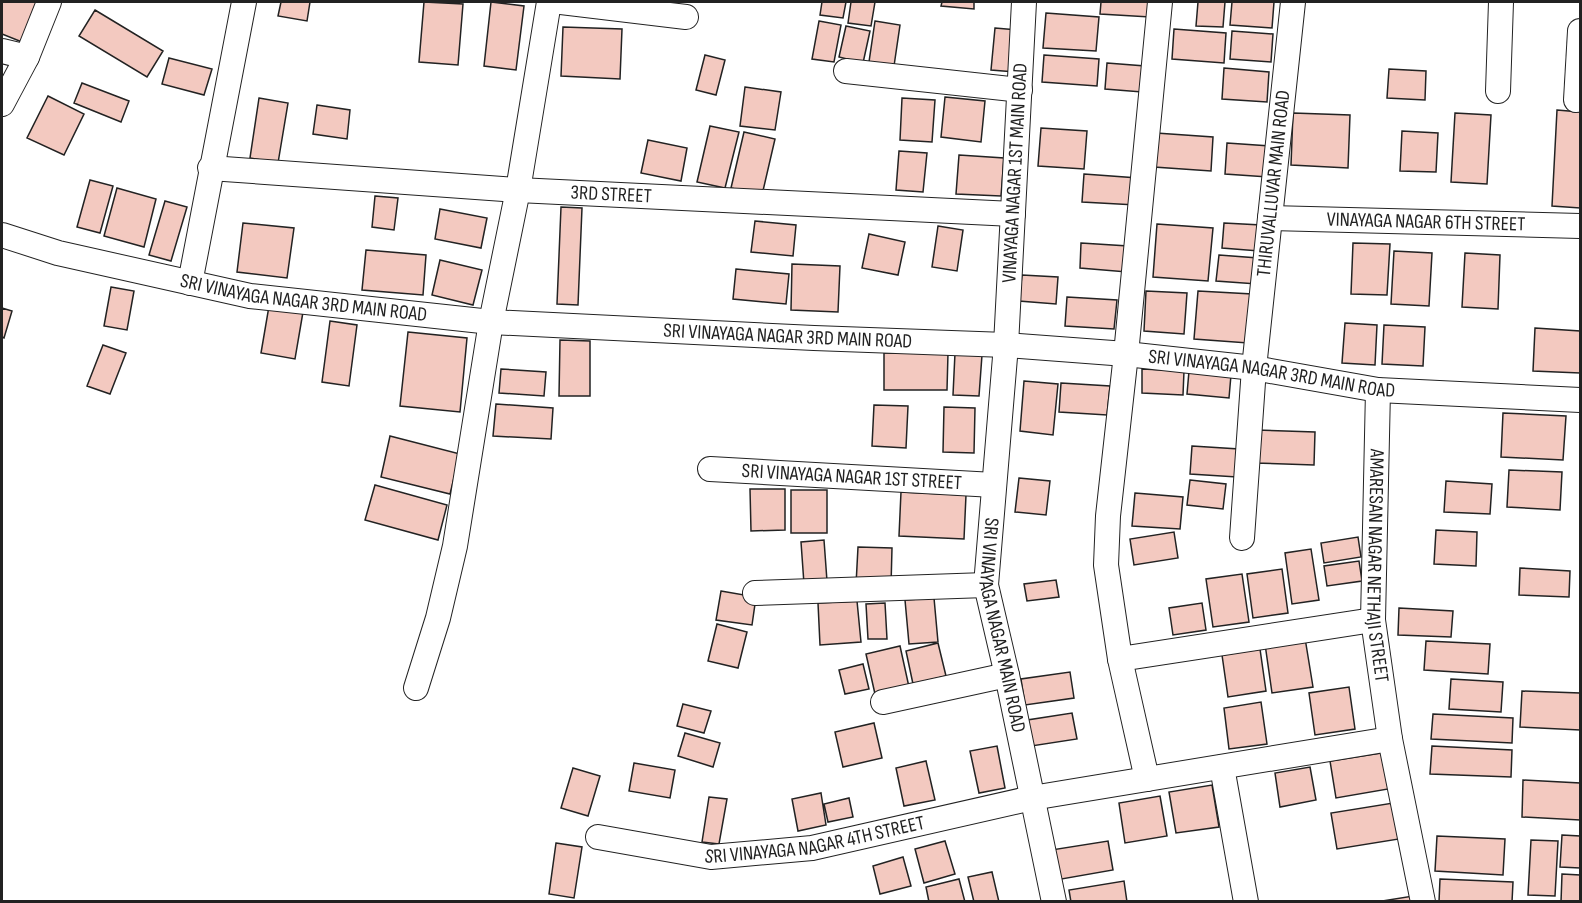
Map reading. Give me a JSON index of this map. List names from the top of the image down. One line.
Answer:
{"streets":{"street":["VINAYAGA NAGAR 1ST MAIN ROAD","THIRUVALLUVAR MAIN ROAD","3RD STREET","VINAYAGA NAGAR 6TH STREET","SRI VINAYAGA NAGAR 3RD MAIN ROAD","SRI VINAYAGA NAGAR 1ST STREET","AMARESAN NAGAR NETHAJI STREET","SRI VINAYAGA NAGAR MAIN ROAD","SRI VINAYAGA NAGAR 4TH STREET"]},"crossings":[["VINAYAGA NAGAR 1ST MAIN ROAD","3RD STREET"],["VINAYAGA NAGAR 1ST MAIN ROAD","SRI VINAYAGA NAGAR 3RD MAIN ROAD"],["VINAYAGA NAGAR 1ST MAIN ROAD","SRI VINAYAGA NAGAR MAIN ROAD"],["THIRUVALLUVAR MAIN ROAD","VINAYAGA NAGAR 6TH STREET"],["THIRUVALLUVAR MAIN ROAD","SRI VINAYAGA NAGAR 3RD MAIN ROAD"],["SRI VINAYAGA NAGAR 3RD MAIN ROAD","AMARESAN NAGAR NETHAJI STREET"],["SRI VINAYAGA NAGAR 3RD MAIN ROAD","SRI VINAYAGA NAGAR MAIN ROAD"],["SRI VINAYAGA NAGAR 1ST STREET","SRI VINAYAGA NAGAR MAIN ROAD"],["AMARESAN NAGAR NETHAJI STREET","SRI VINAYAGA NAGAR 4TH STREET"],["SRI VINAYAGA NAGAR MAIN ROAD","SRI VINAYAGA NAGAR 4TH STREET"]]}
